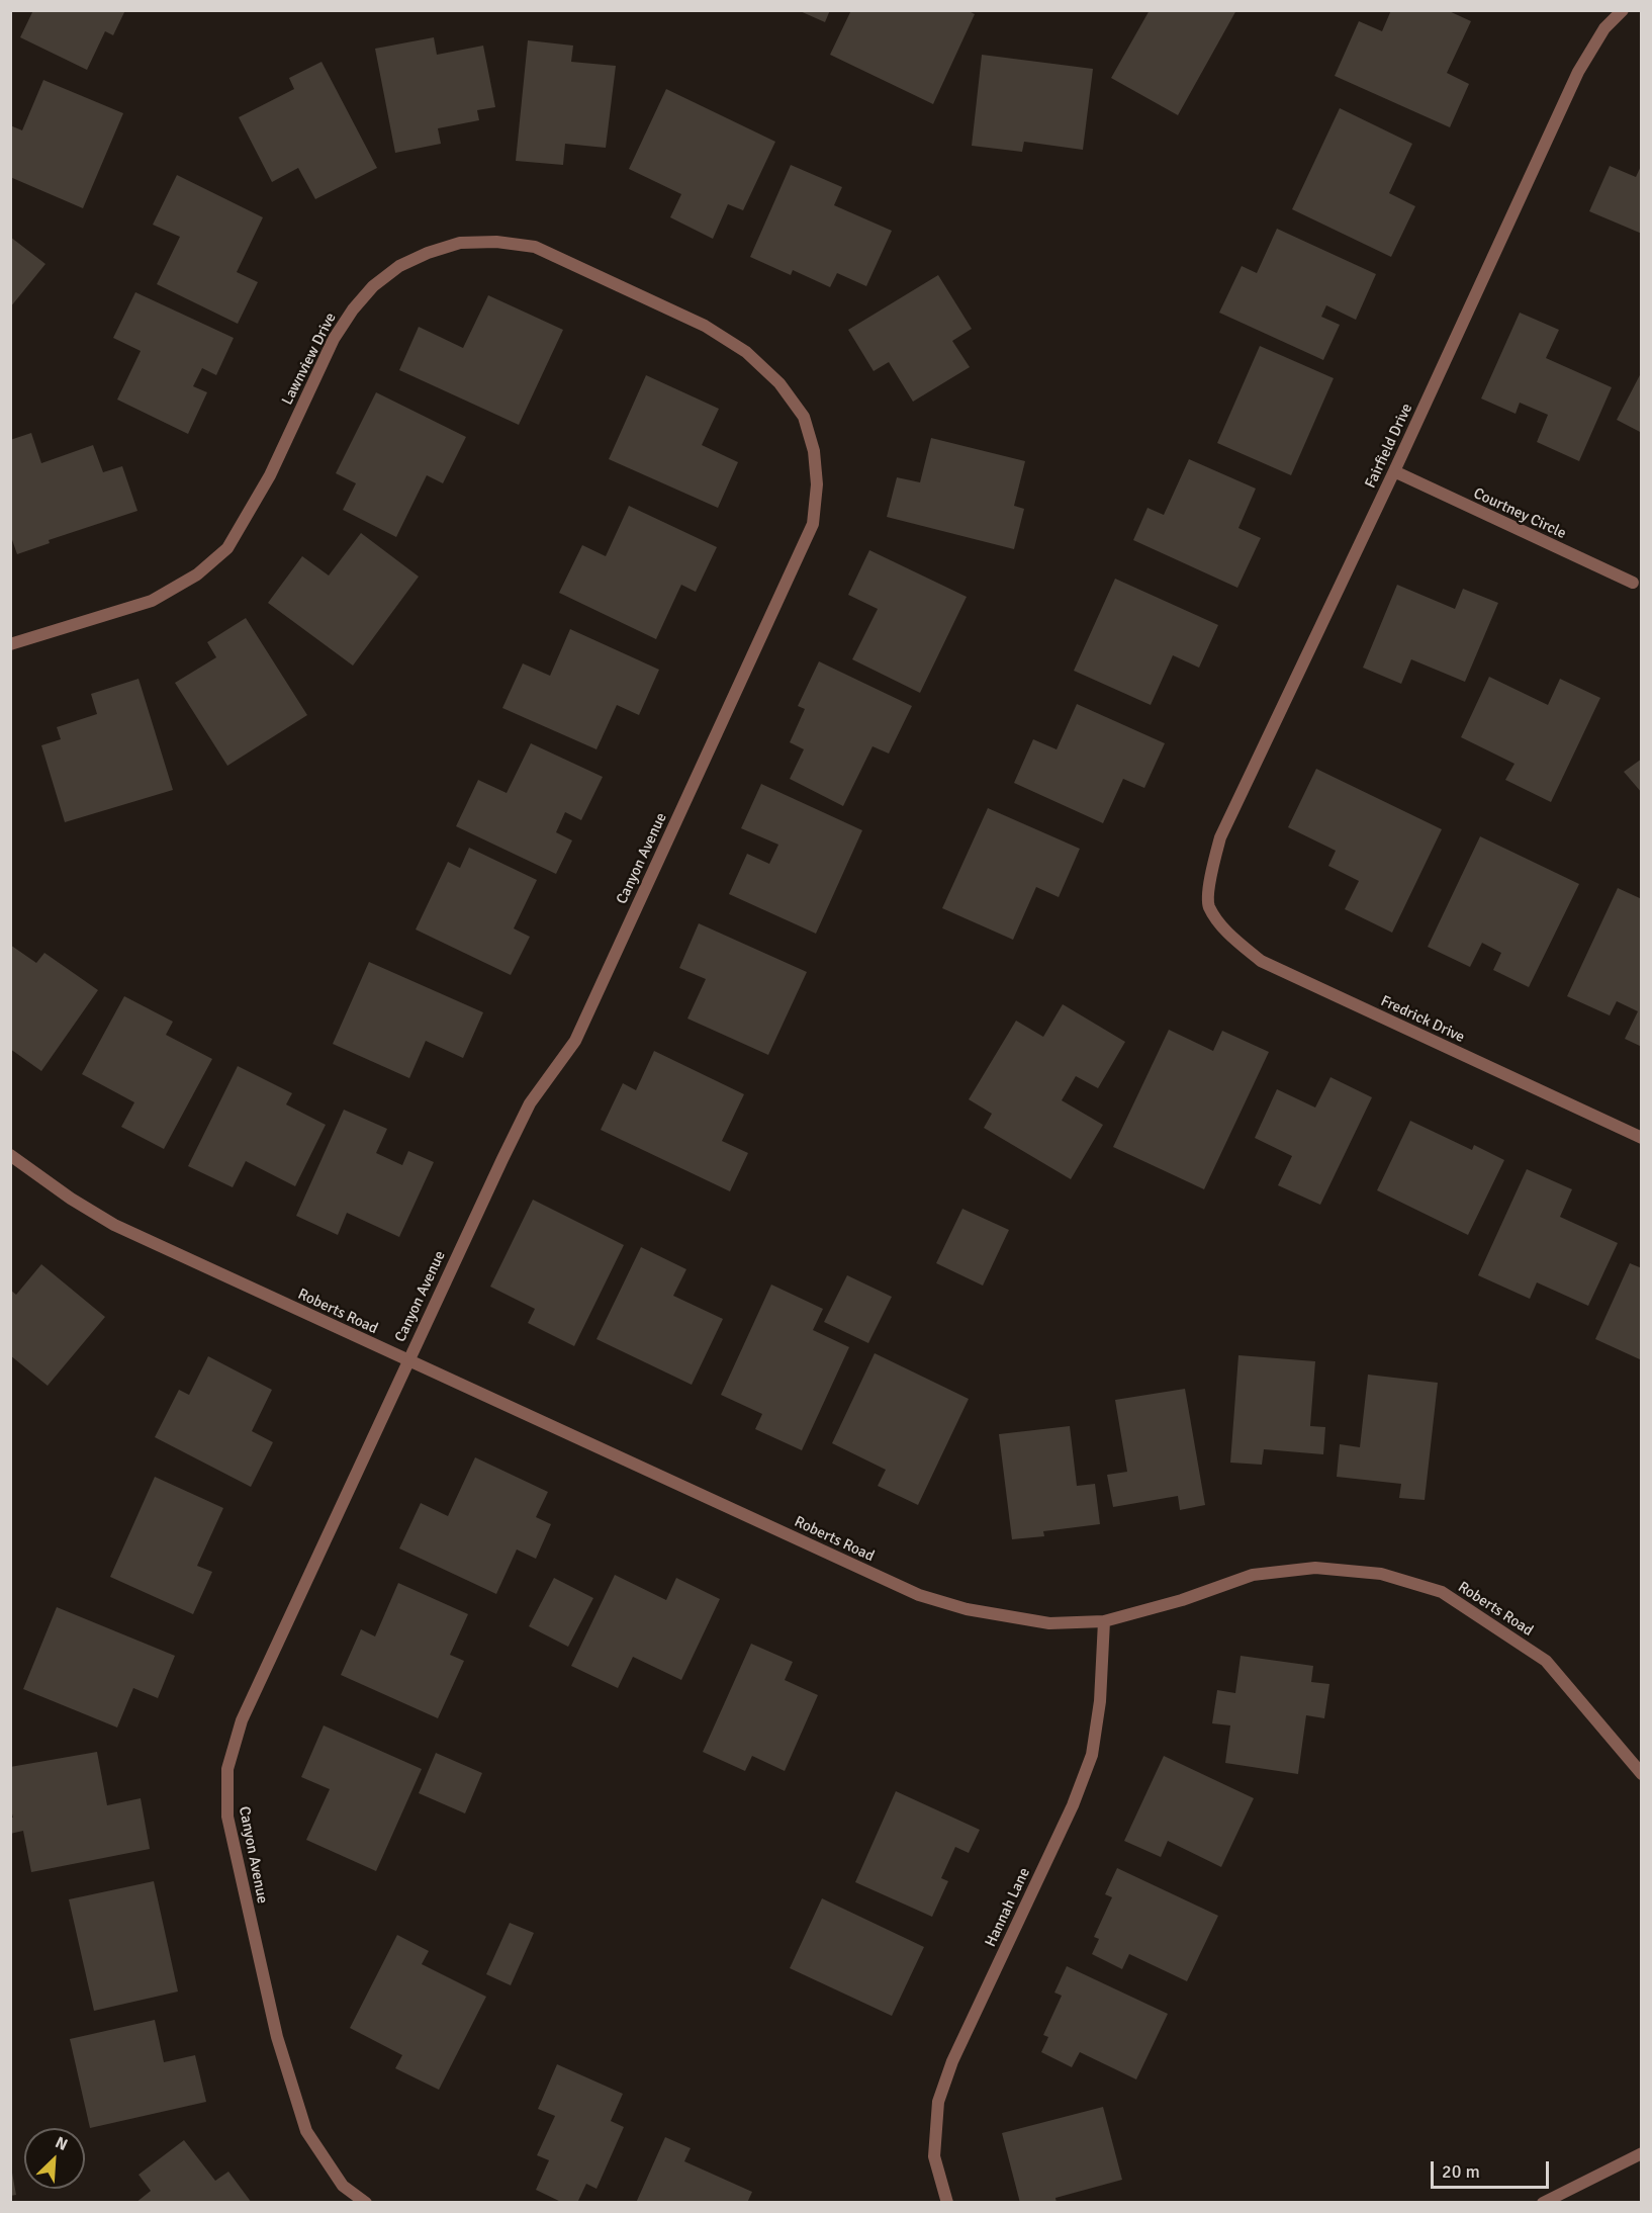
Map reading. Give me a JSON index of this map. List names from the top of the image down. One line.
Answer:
{"streets":{"street":["Lawnview Drive","Fairfield Drive","Courtney Circle","Canyon Avenue","Fredrick Drive","Roberts Road","Hannah Lane"]},"crossings":[["Lawnview Drive","Canyon Avenue"],["Fairfield Drive","Courtney Circle"],["Fairfield Drive","Fredrick Drive"],["Canyon Avenue","Roberts Road"],["Roberts Road","Hannah Lane"]],"scale_bar":"20 m","north":"top right"}
